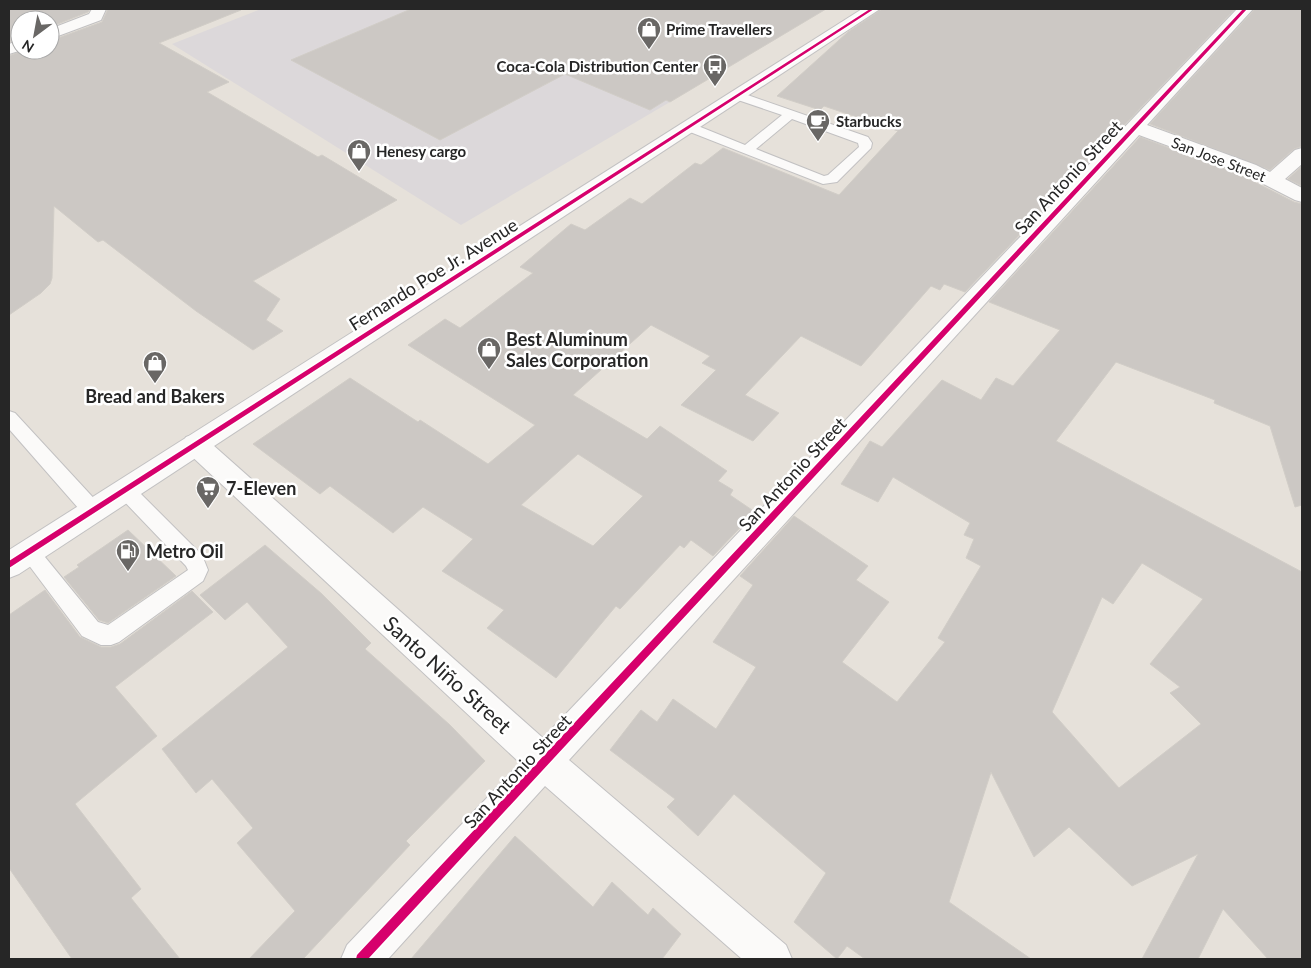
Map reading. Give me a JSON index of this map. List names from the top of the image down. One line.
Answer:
{"streets":{"street":["San Jose Street","San Antonio Street","Fernando Poe Jr. Avenue","Santo Niño Street"]},"crossings":[["San Jose Street","San Antonio Street"],["San Antonio Street","Santo Niño Street"],["Fernando Poe Jr. Avenue","Santo Niño Street"]],"places":{"shop":["Prime Travellers","Henesy cargo","Best Aluminum Sales Corporation","Bread and Bakers"],"bus stop":["Coca-Cola Distribution Center"],"cafe":["Starbucks"],"supermarket":["7-Eleven"],"fuel station":["Metro Oil"]},"north":"bottom left"}
